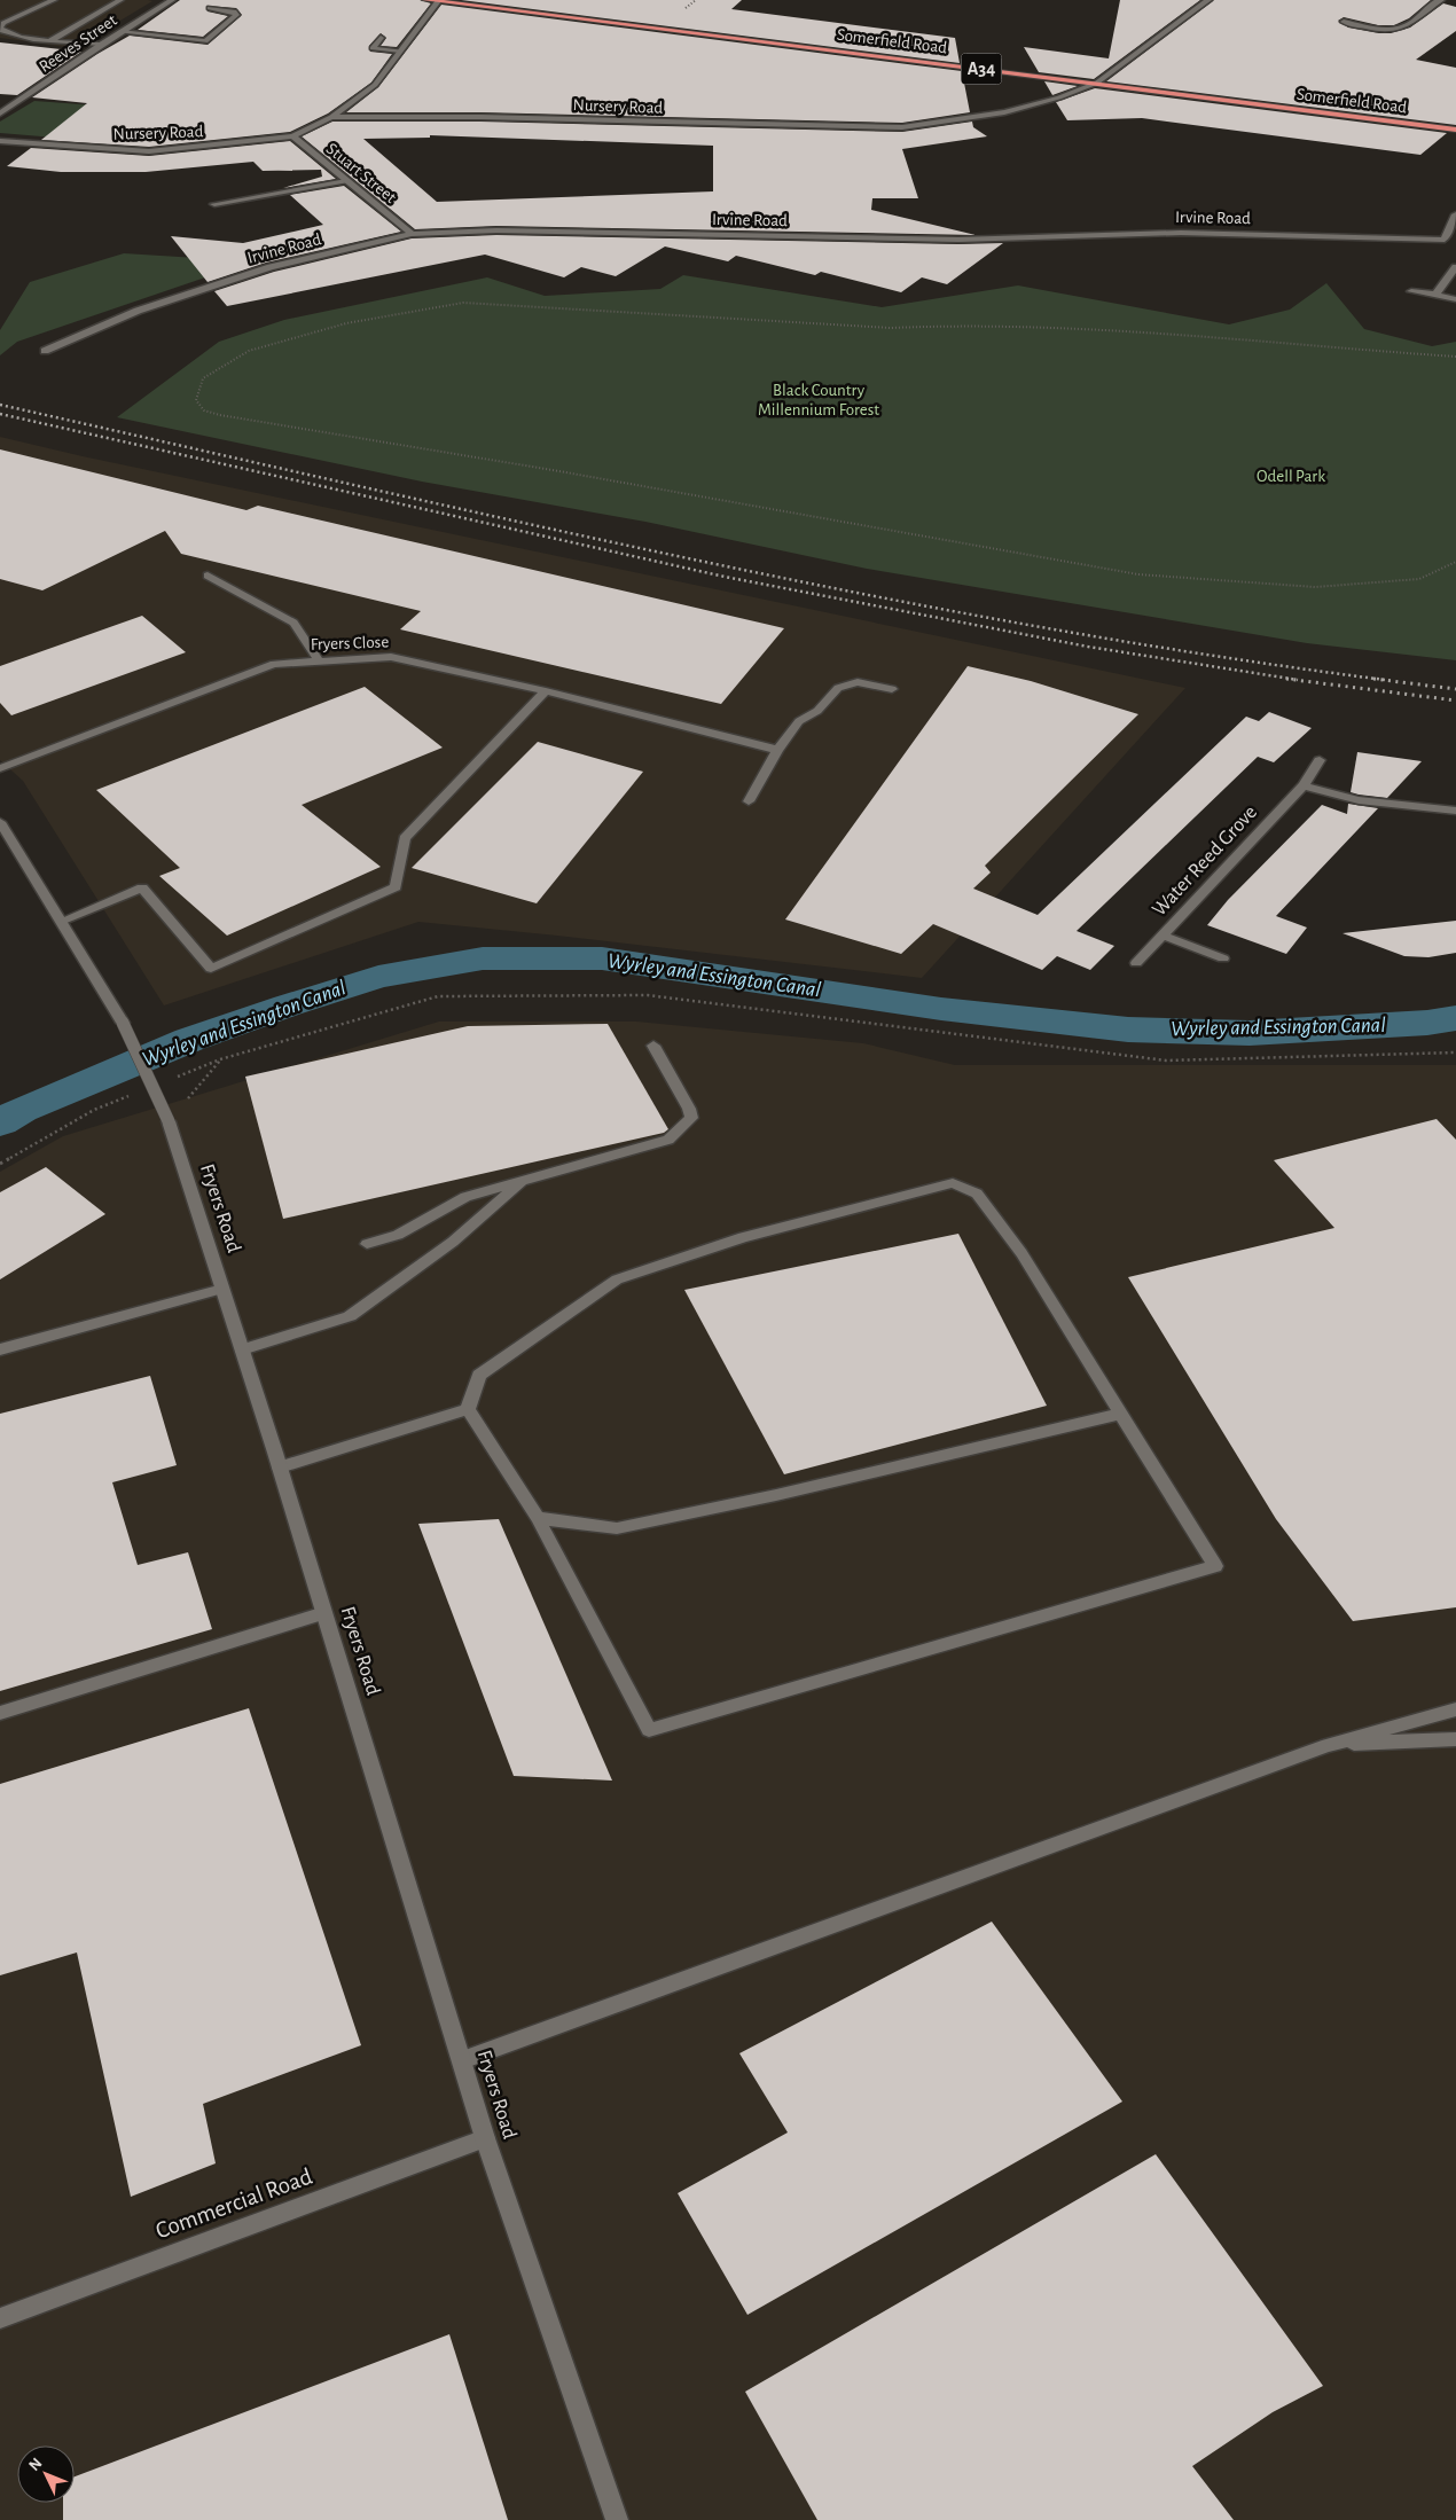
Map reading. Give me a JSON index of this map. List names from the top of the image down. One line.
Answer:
{"streets":{"highway":["Somerfield Road","A34"],"street":["Reeves Street","Nursery Road","Stuart Street","Irvine Road","Fryers Close","Water Reed Grove","Fryers Road","Commercial Road"]},"crossings":[["Somerfield Road","Nursery Road"],["Nursery Road","Stuart Street"],["Stuart Street","Irvine Road"],["Fryers Road","Commercial Road"]],"water":["Wyrley and Essington Canal"],"parks":["Black Country Millennium Forest","Odell Park"],"north":"top left"}
